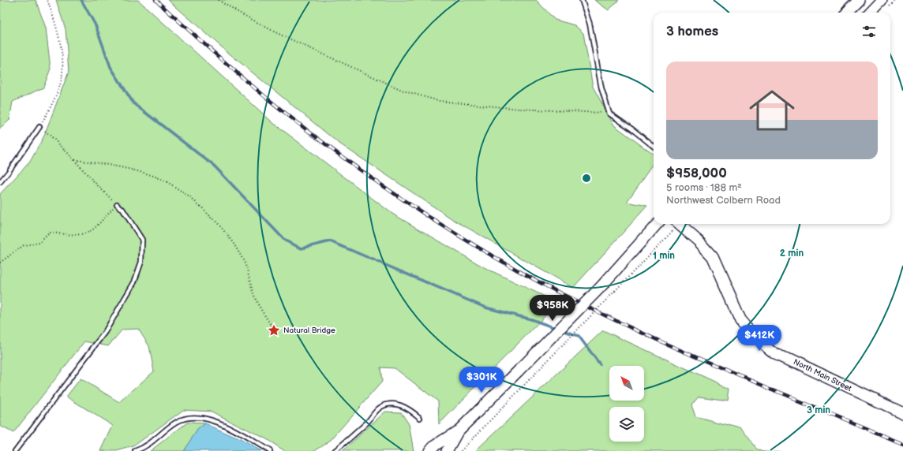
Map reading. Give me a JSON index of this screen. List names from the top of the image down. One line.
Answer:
{"streets":{"main road":["North Main Street"]},"places":{"place":["Natural Bridge"]},"north":"top left","page":{"heading":"3 homes","list":[{"name":"$958,000","note":"5 rooms · 188 m² · Northwest Colbern Road"}],"price":["$958K","$412K","$301K"]},"rings":["2 min","1 min","3 min"]}
